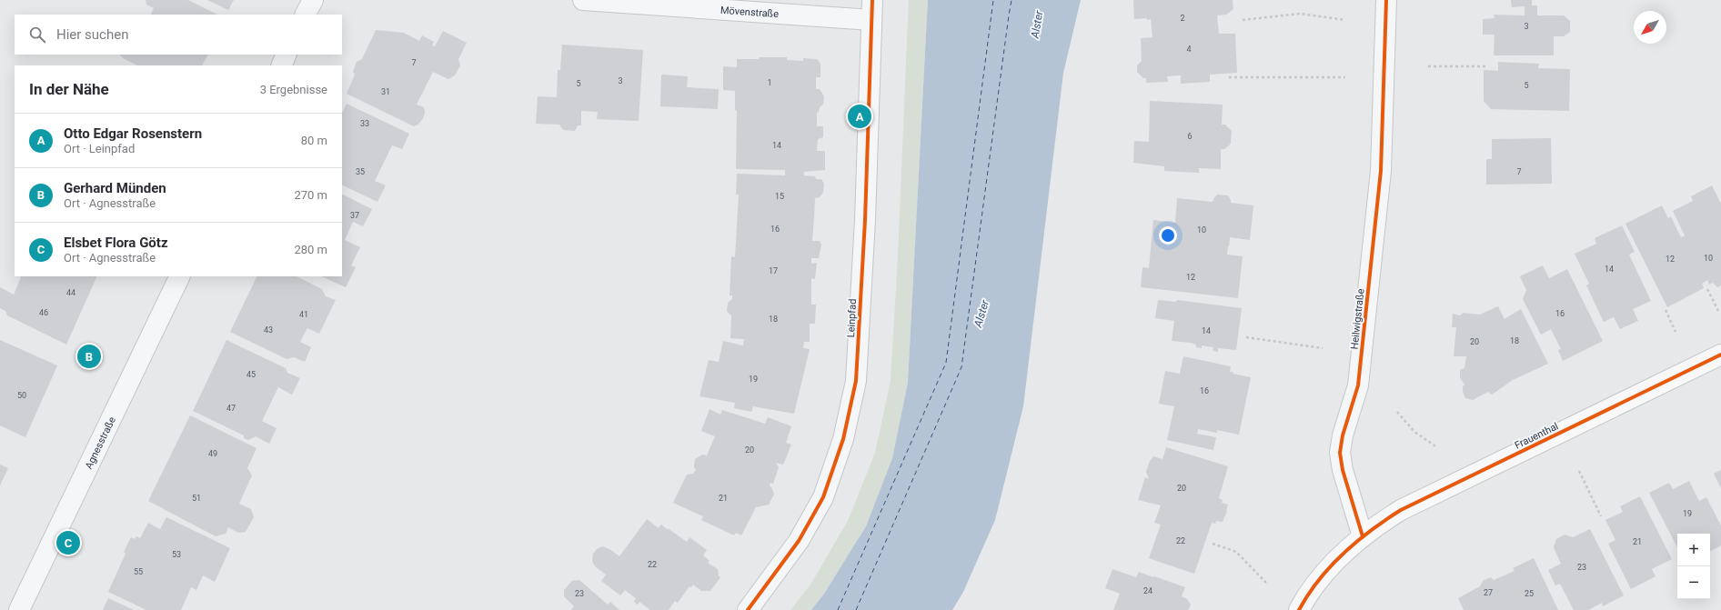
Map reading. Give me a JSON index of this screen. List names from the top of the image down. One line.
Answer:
{"streets":{"street":["Mövenstraße","Leinpfad","Heilwigstraße","Frauenthal","Agnesstraße"]},"crossings":[["Mövenstraße","Leinpfad"],["Heilwigstraße","Frauenthal"]],"water":["Alster"],"house_numbers":["2","3","4","7","3","1","5","5","31","33","6","14","35","7","15","37","16","10","10","12","14","17","12","44","46","16","41","18","43","14","18","20","45","19","16","50","47","20","49","20","51","21","19","22","21","53","22","23","55","24","27","23","25"],"north":"bottom left","page":{"search":"Hier suchen","heading":["In der Nähe","3 Ergebnisse"],"pins":["A","B","C"],"list":[{"mark":"A","name":"Otto Edgar Rosenstern","note":"Ort · Leinpfad","value":"80 m"},{"mark":"B","name":"Gerhard Münden","note":"Ort · Agnesstraße","value":"270 m"},{"mark":"C","name":"Elsbet Flora Götz","note":"Ort · Agnesstraße","value":"280 m"}],"map_buttons":["+","−"]}}
